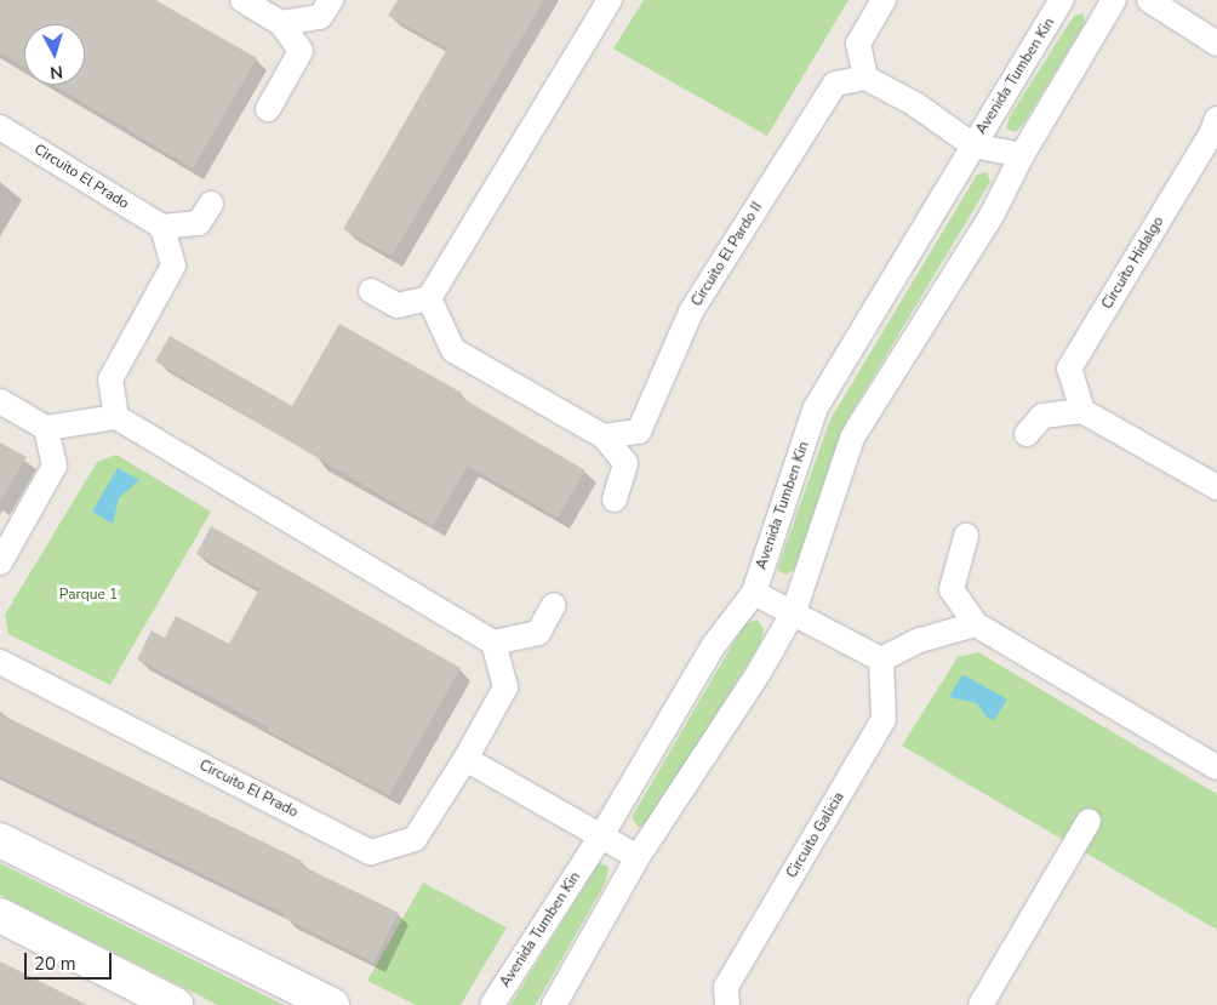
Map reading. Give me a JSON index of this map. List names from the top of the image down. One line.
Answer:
{"streets":{"street":["Avenida Tumben Kin","Circuito El Prado","Circuito El Pardo II","Circuito Hidalgo","Circuito Galicia"]},"parks":["Parque 1"],"scale_bar":"20 m","north":"bottom"}
